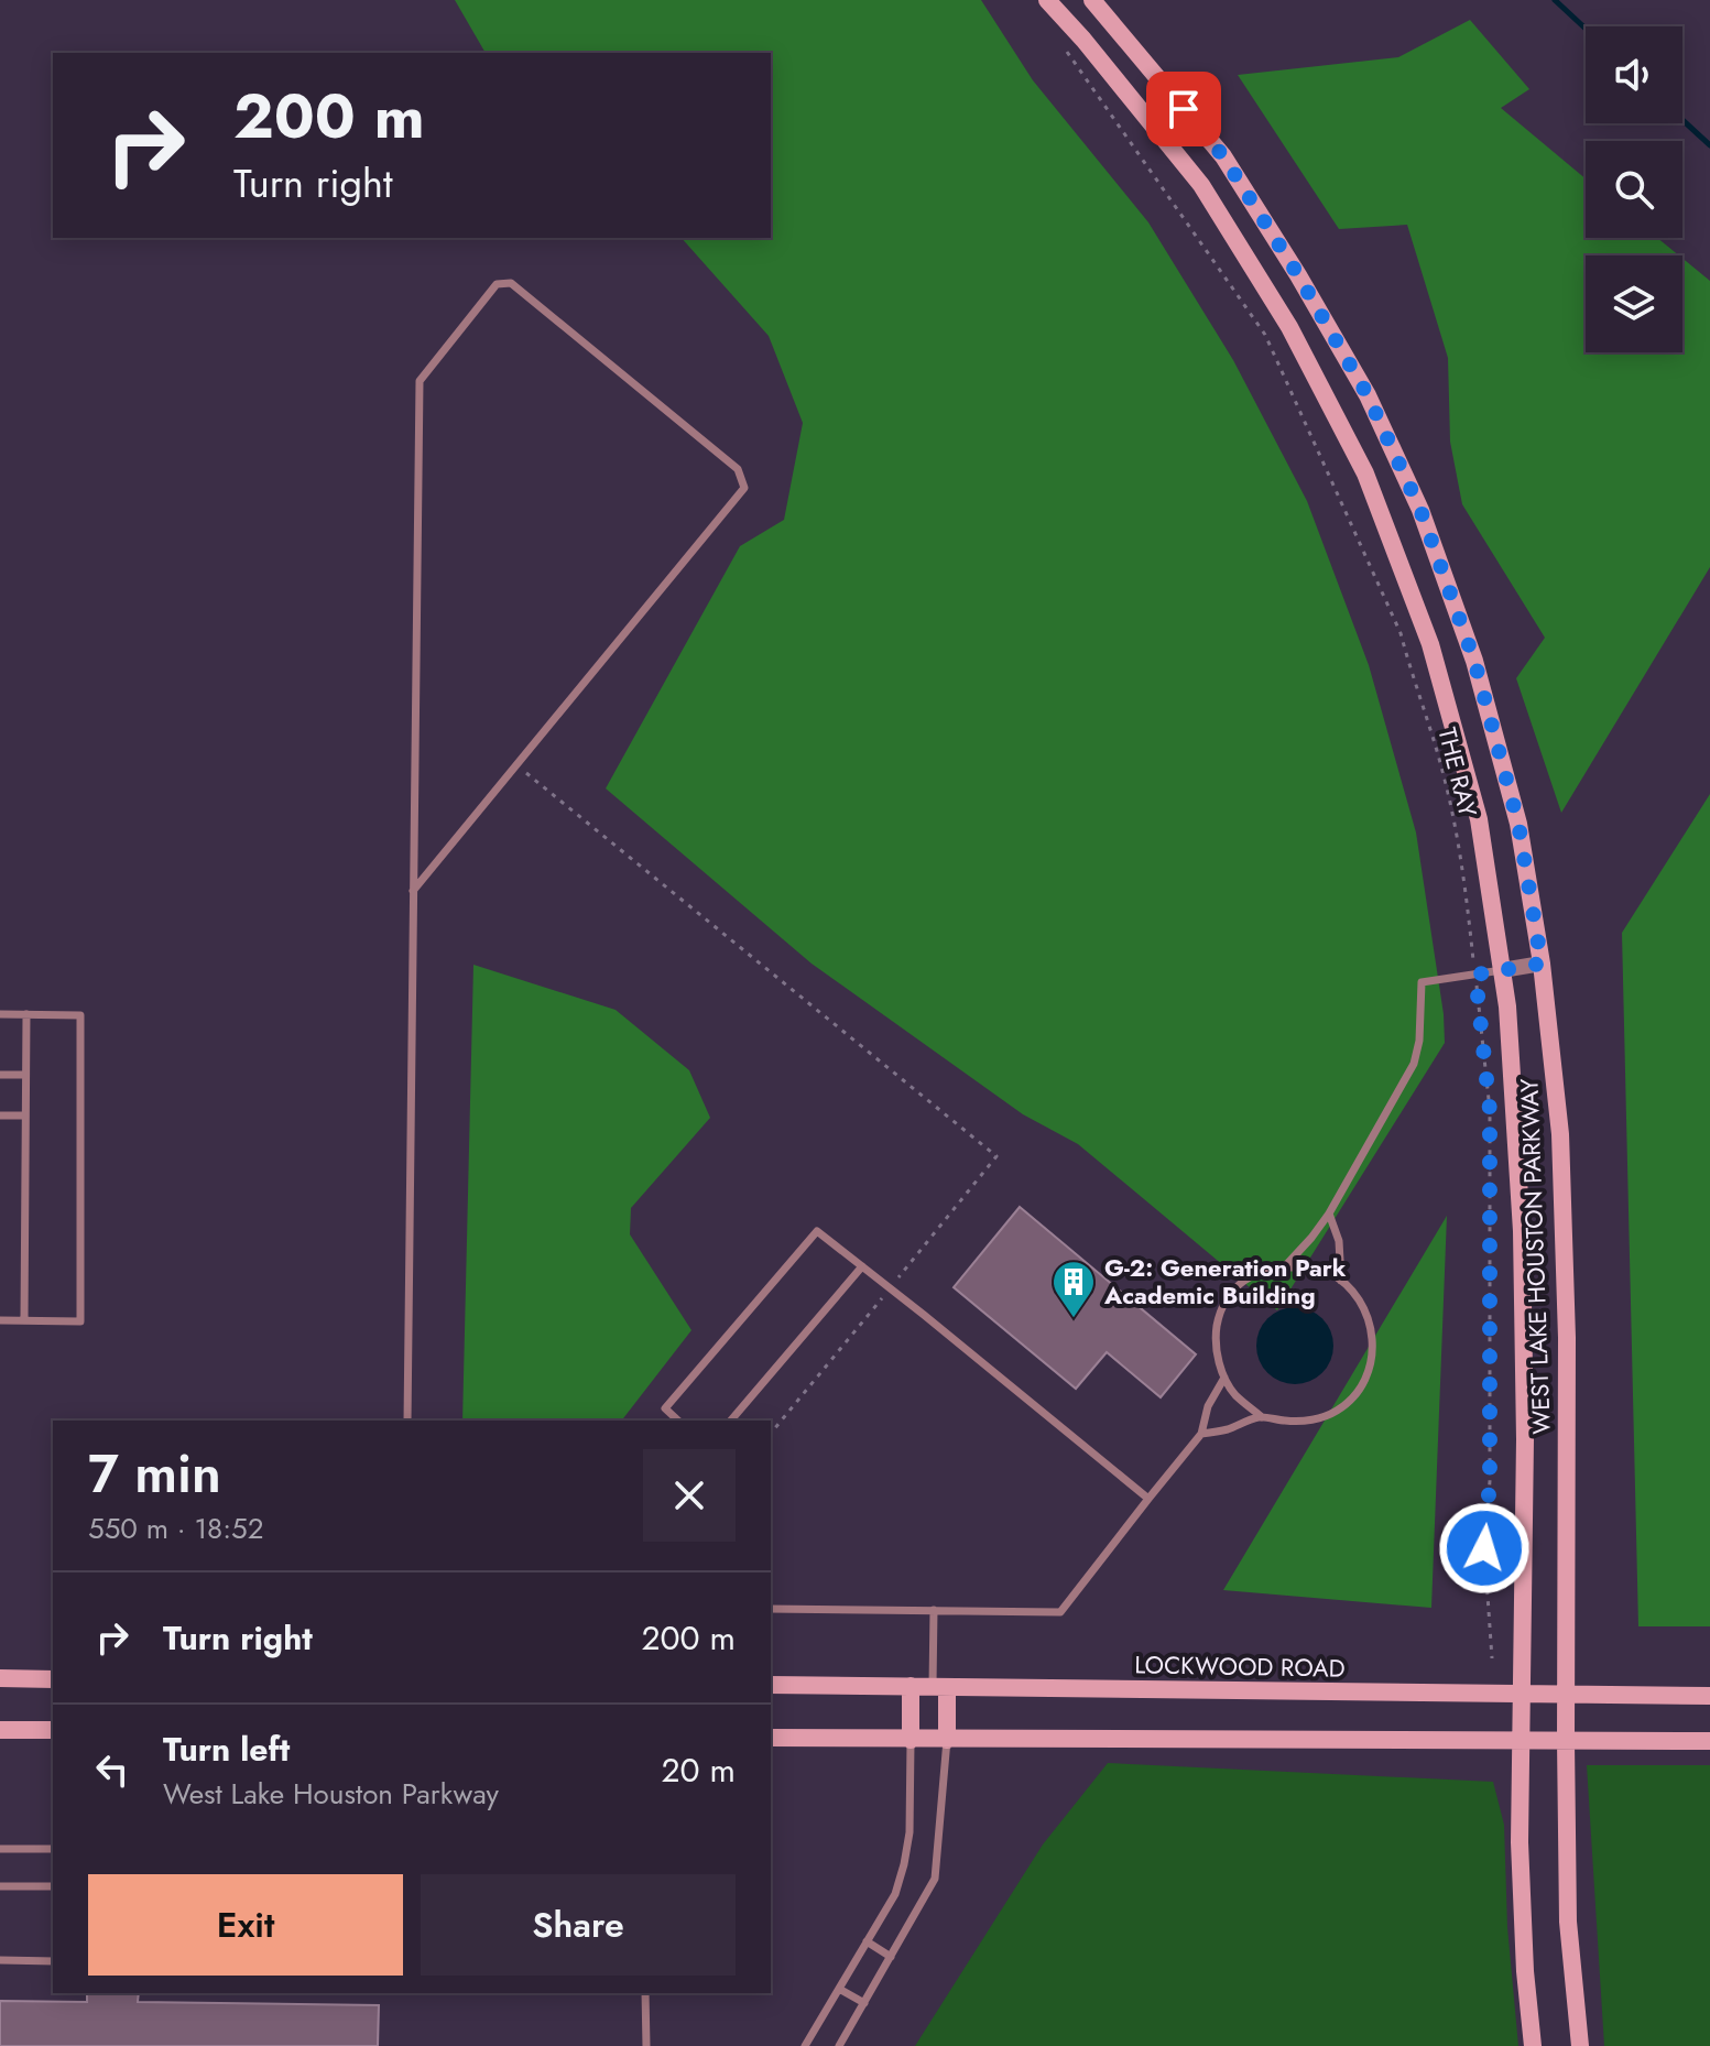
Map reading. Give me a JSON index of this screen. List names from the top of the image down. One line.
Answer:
{"streets":{"main road":["WEST LAKE HOUSTON PARKWAY","LOCKWOOD ROAD"],"path":["THE RAY"]},"crossings":[["WEST LAKE HOUSTON PARKWAY","LOCKWOOD ROAD"]],"places":{"building":["G-2: Generation Park Academic Building"]},"page":{"turn":["200 m","Turn right"],"heading":["7 min","550 m · 18:52"],"list":[{"name":"Turn right","value":"200 m"},{"name":"Turn left","note":"West Lake Houston Parkway","value":"20 m"}],"buttons":["Exit","Share"]}}
